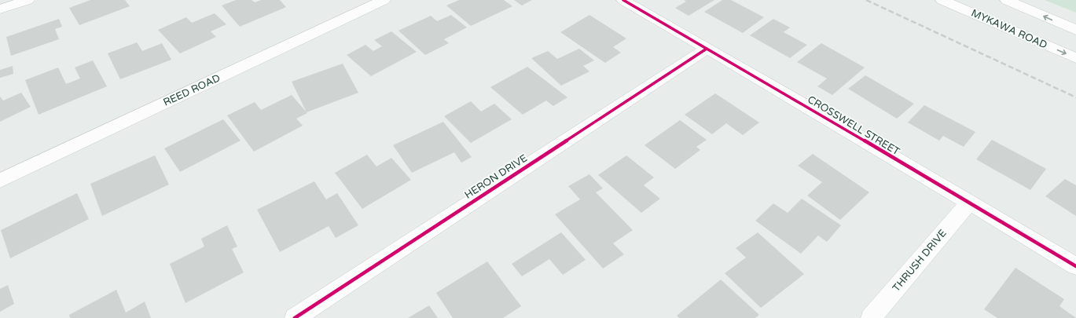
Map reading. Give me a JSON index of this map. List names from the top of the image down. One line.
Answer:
{"streets":{"street":["MYKAWA ROAD","REED ROAD","CROSSWELL STREET","HERON DRIVE","THRUSH DRIVE"]},"crossings":[["CROSSWELL STREET","HERON DRIVE"],["CROSSWELL STREET","THRUSH DRIVE"]]}
